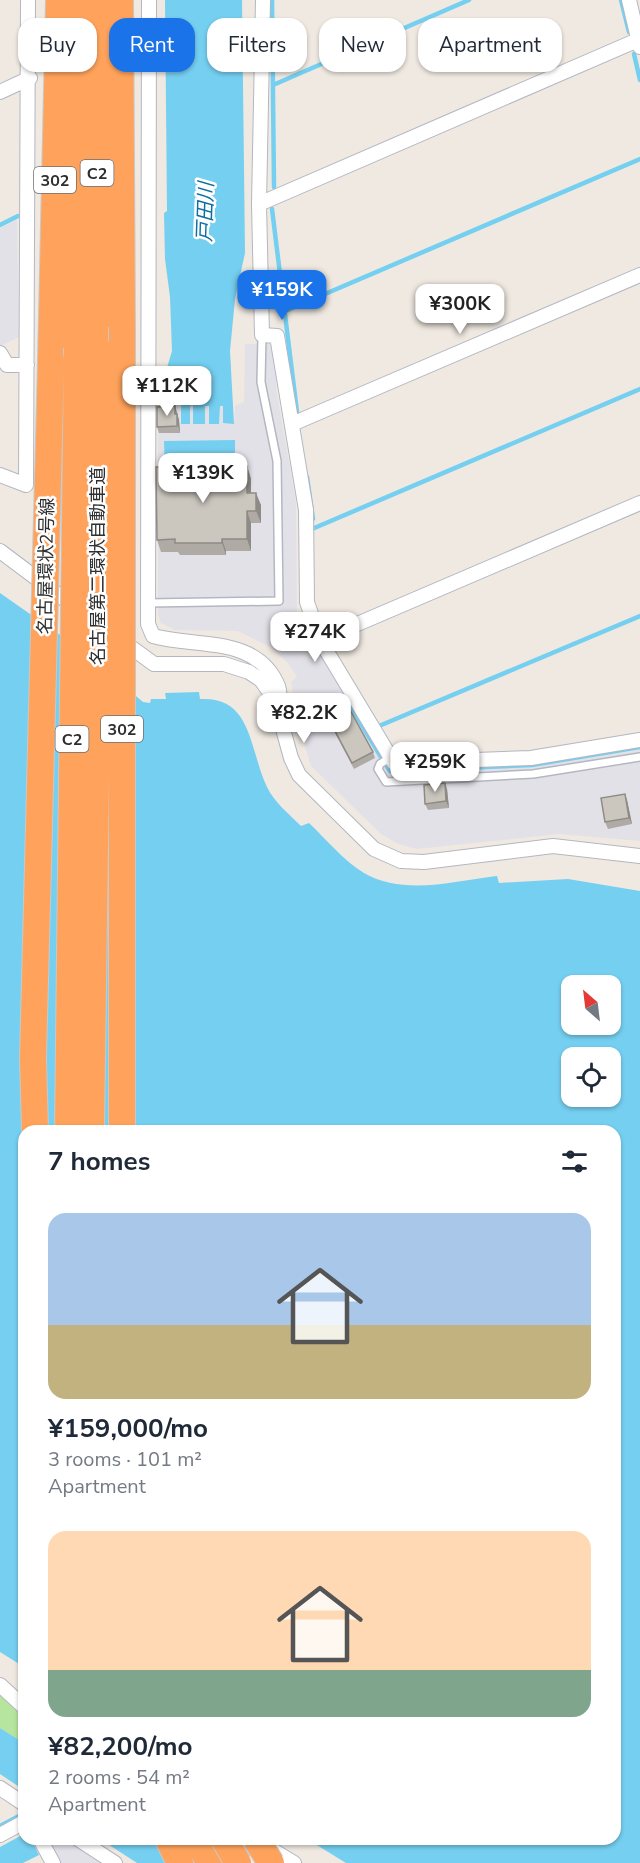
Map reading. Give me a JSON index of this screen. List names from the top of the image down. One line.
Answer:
{"streets":{"highway":["C2","302","名古屋環状2号線","名古屋第二環状自動車道"]},"water":["戸田川"],"north":"top left","page":{"chip":["Buy","Rent","Filters","New","Apartment"],"price":["¥159K","¥300K","¥112K","¥139K","¥274K","¥82.2K","¥259K"],"heading":"7 homes","list":[{"name":"¥159,000/mo","note":"3 rooms · 101 m² · Apartment"},{"name":"¥82,200/mo","note":"2 rooms · 54 m² · Apartment"}]}}
